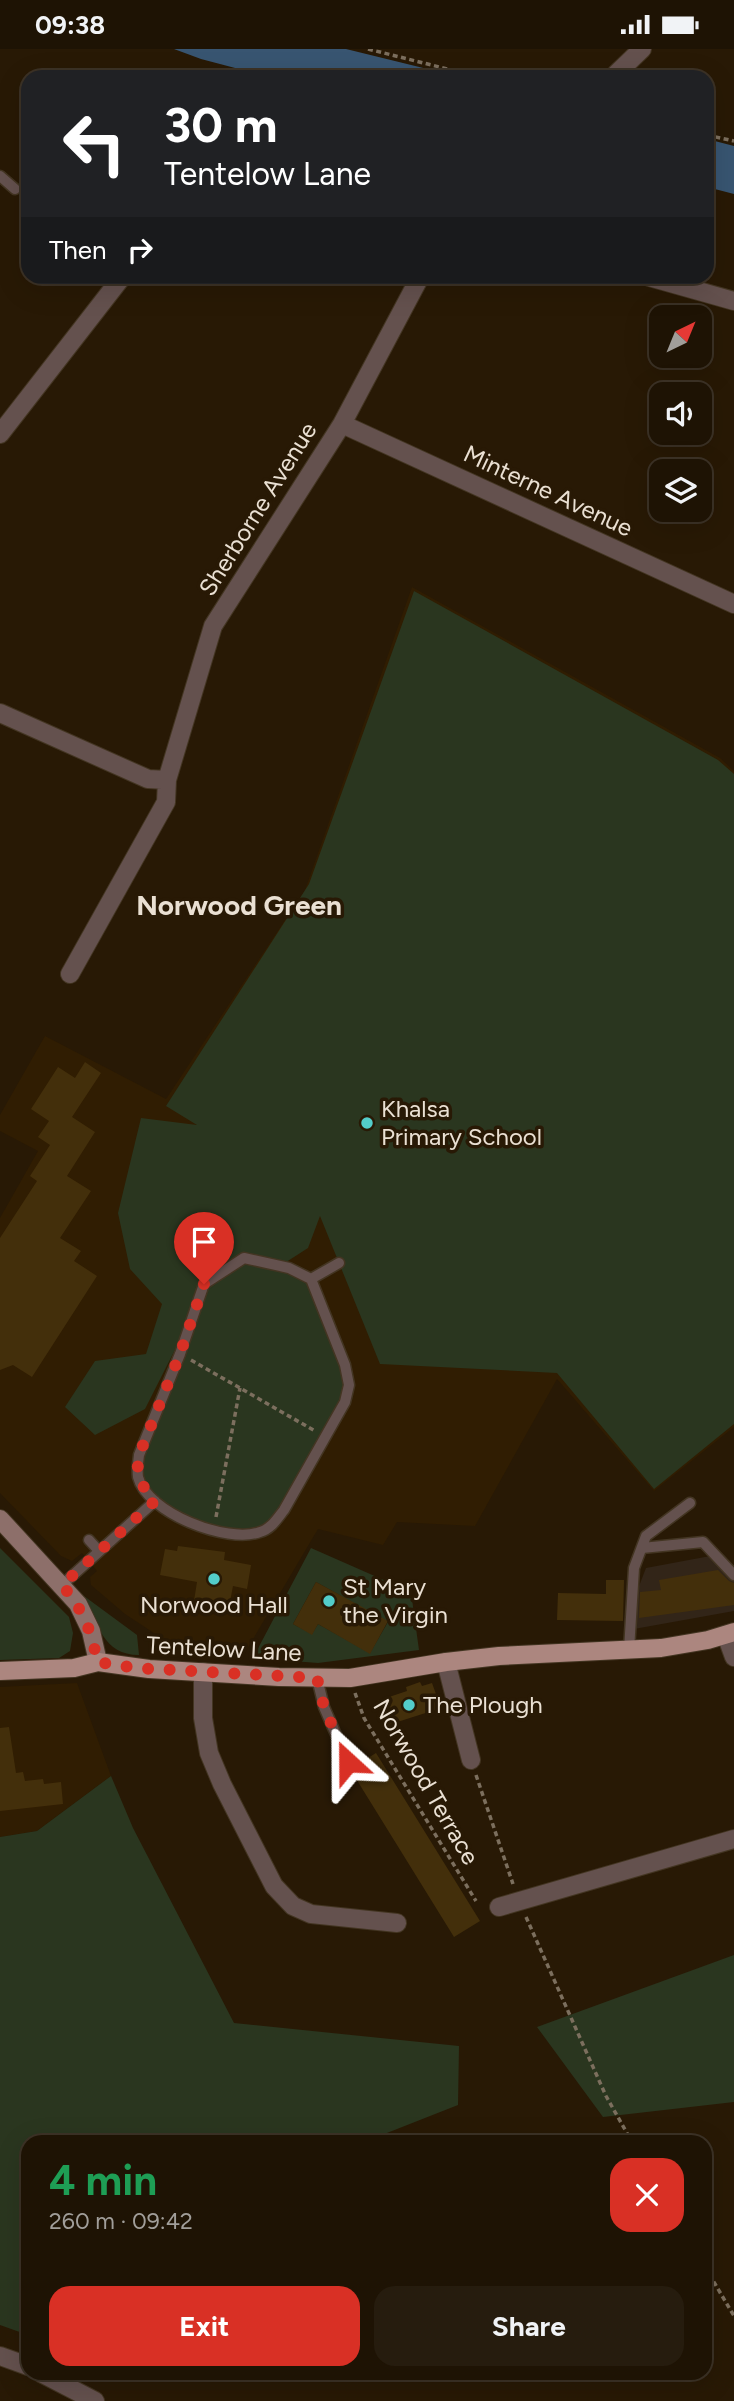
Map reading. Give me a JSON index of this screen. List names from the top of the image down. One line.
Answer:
{"streets":{"main road":["Tentelow Lane"],"street":["Minterne Avenue","Sherborne Avenue"],"path":["Norwood Terrace"]},"crossings":[["Minterne Avenue","Sherborne Avenue"],["Tentelow Lane","Norwood Terrace"]],"districts":["Norwood Green"],"places":["Khalsa Primary School","Norwood Hall","St Mary the Virgin","The Plough"],"north":"top right","page":{"status":"09:38","turn":["30 m","Tentelow Lane"],"then":"Then","heading":["4 min","260 m · 09:42"],"buttons":["Exit","Share"]}}
